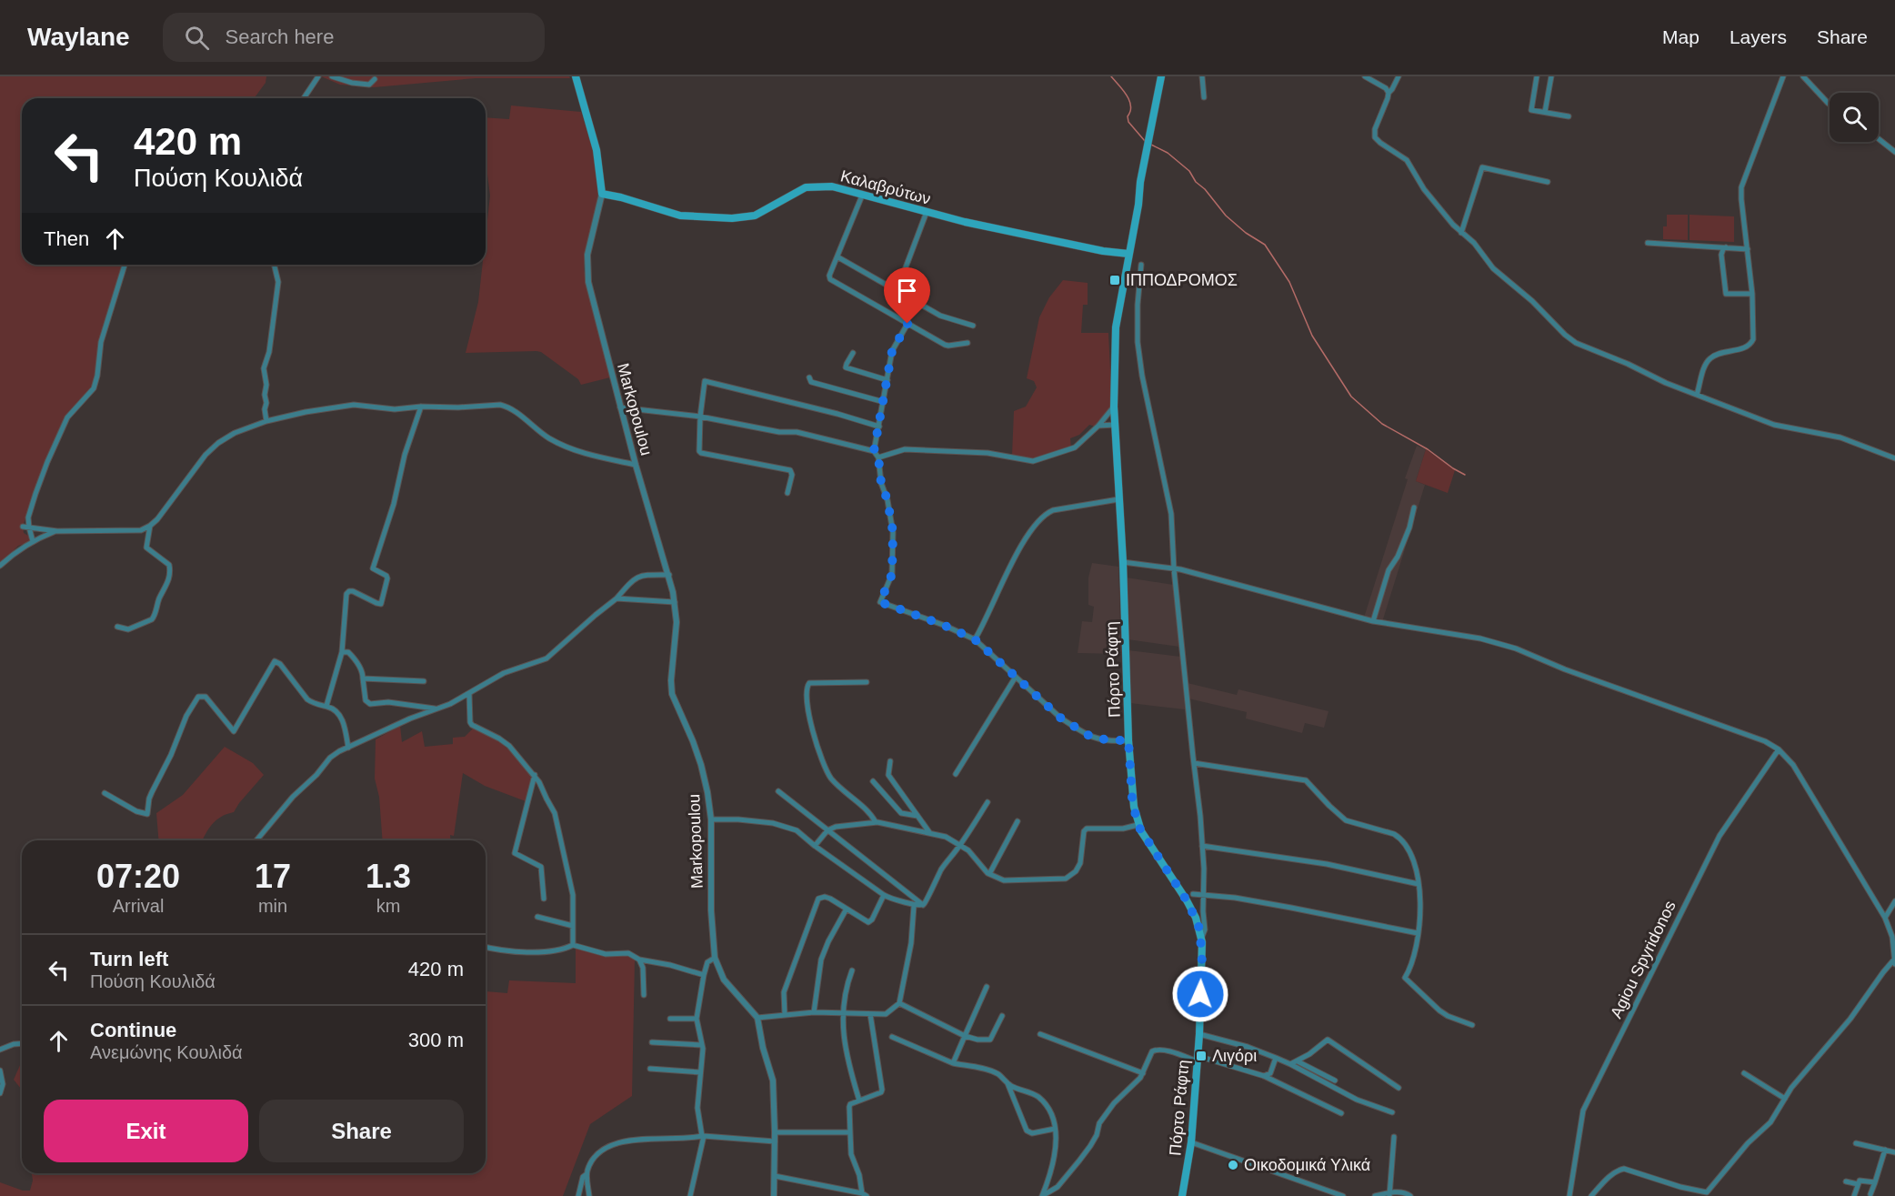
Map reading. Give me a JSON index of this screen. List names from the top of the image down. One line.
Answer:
{"streets":{"main road":["Καλαβρύτων","Πόρτο Ράφτη"],"street":["Markopoulou","Agiou Spyridonos"]},"crossings":[["Καλαβρύτων","Markopoulou"],["Καλαβρύτων","Πόρτο Ράφτη"]],"places":{"transit":["ΙΠΠΟΔΡΟΜΟΣ","Λιγόρι"],"other":["Οικοδομικά Υλικά"]},"page":{"header":"Waylane","search":"Search here","nav":["Map","Layers","Share"],"turn":["420 m","Πούση Κουλιδά"],"then":"Then","eta":["07:20","Arrival","17","min","1.3","km"],"list":[{"name":"Turn left","note":"Πούση Κουλιδά","value":"420 m"},{"name":"Continue","note":"Ανεμώνης Κουλιδά","value":"300 m"}],"buttons":["Exit","Share"]}}
